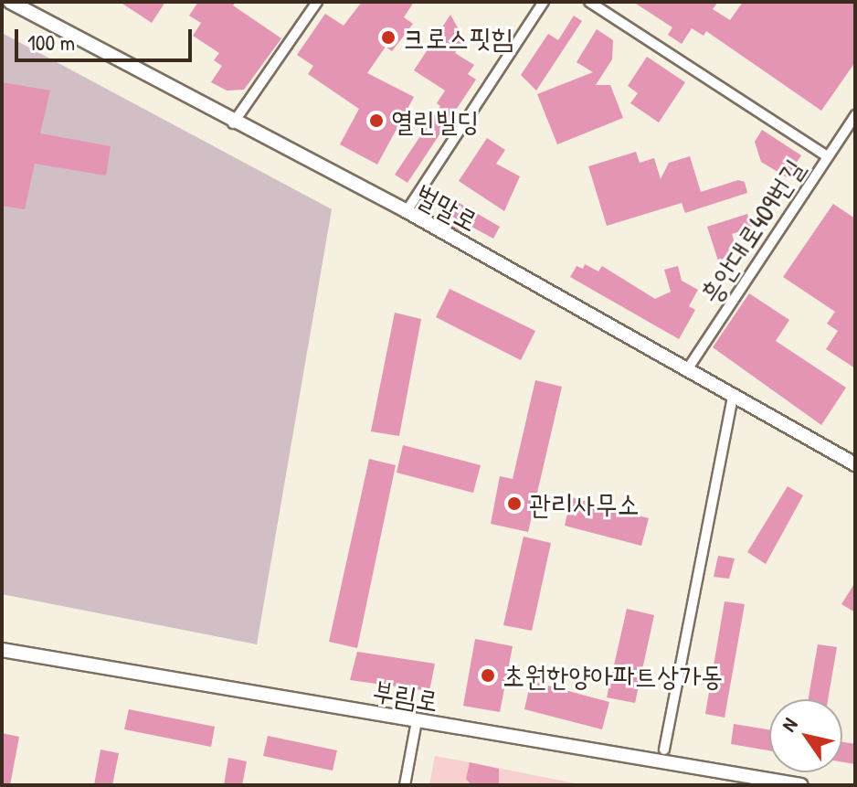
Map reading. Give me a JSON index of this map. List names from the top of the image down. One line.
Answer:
{"streets":{"street":["벌말로","흥안대로409번길","부림로"]},"crossings":[["벌말로","흥안대로409번길"]],"places":["크로스핏힘","열린빌딩","관리사무소","초원한양아파트상가동"],"scale_bar":"100 m","north":"top left"}
